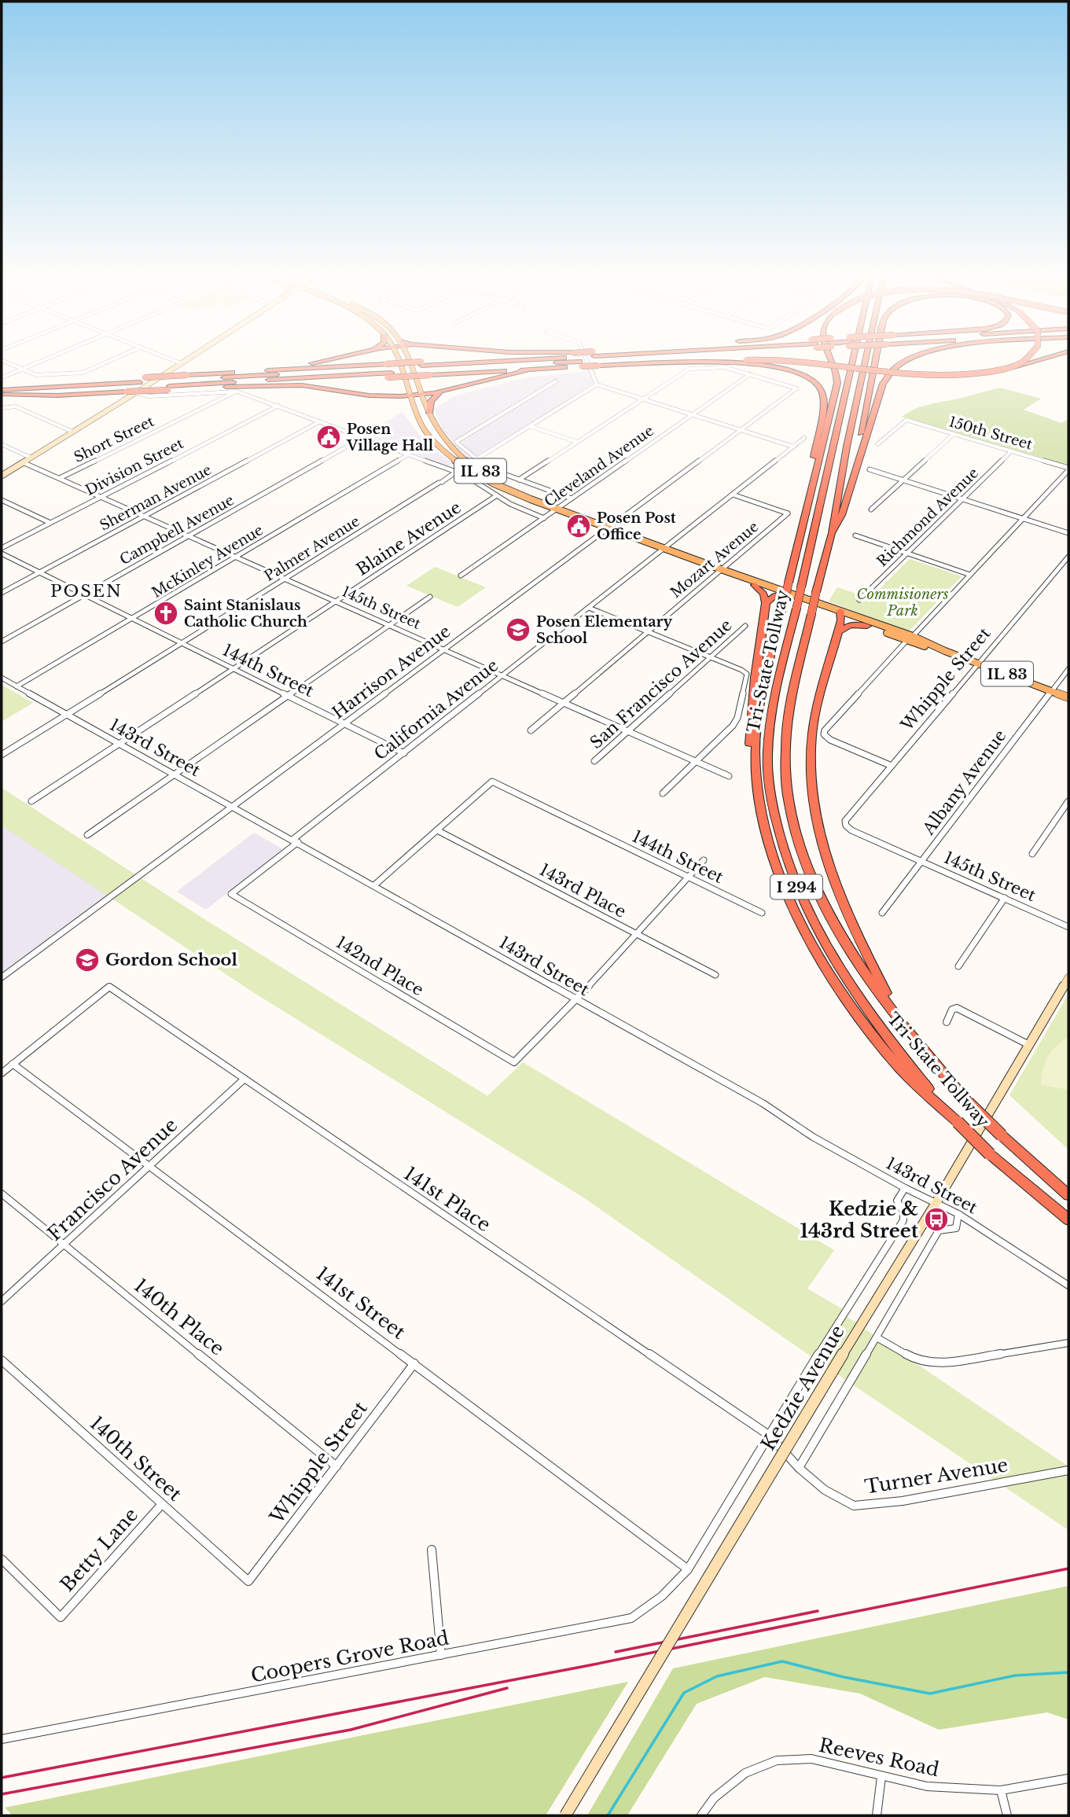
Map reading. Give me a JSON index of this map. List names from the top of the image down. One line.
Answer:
{"streets":{"highway":["Tri-State Tollway","I 294"],"main road":["IL 83","Kedzie Avenue"],"street":["150th Street","Short Street","Cleveland Avenue","Division Street","Sherman Avenue","Richmond Avenue","Campbell Avenue","Blaine Avenue","Palmer Avenue","Mozart Avenue","McKinley Avenue","145th Street","144th Street","Harrison Avenue","Whipple Street","San Francisco Avenue","California Avenue","143rd Street","Albany Avenue","143rd Place","142nd Place","Francisco Avenue","141st Place","141st Street","140th Place","140th Street","Turner Avenue","Betty Lane","Coopers Grove Road","Reeves Road"]},"crossings":[["150th Street","Richmond Avenue"],["Short Street","145th Street"],["Cleveland Avenue","IL 83"],["Cleveland Avenue","Harrison Avenue"],["Division Street","145th Street"],["IL 83","Mozart Avenue"],["IL 83","Harrison Avenue"],["IL 83","Whipple Street"],["IL 83","California Avenue"],["IL 83","Albany Avenue"],["Sherman Avenue","145th Street"],["Sherman Avenue","144th Street"],["Campbell Avenue","145th Street"],["Campbell Avenue","144th Street"],["Blaine Avenue","145th Street"],["Blaine Avenue","144th Street"],["Blaine Avenue","143rd Street"],["Palmer Avenue","145th Street"],["Palmer Avenue","144th Street"],["Palmer Avenue","143rd Street"],["Mozart Avenue","145th Street"],["Mozart Avenue","California Avenue"],["McKinley Avenue","145th Street"],["McKinley Avenue","144th Street"],["McKinley Avenue","143rd Street"],["145th Street","Harrison Avenue"],["145th Street","Whipple Street"],["145th Street","San Francisco Avenue"],["145th Street","California Avenue"],["145th Street","Albany Avenue"],["144th Street","Harrison Avenue"],["144th Street","California Avenue"],["144th Street","143rd Place"],["Harrison Avenue","143rd Street"],["Whipple Street","141st Street"],["Whipple Street","140th Place"],["Whipple Street","140th Street"],["California Avenue","143rd Street"],["California Avenue","142nd Place"],["143rd Street","142nd Place"],["143rd Street","Kedzie Avenue"],["143rd Street","Coopers Grove Road"],["Francisco Avenue","141st Place"],["Francisco Avenue","141st Street"],["Francisco Avenue","140th Place"],["141st Place","141st Street"],["141st Place","Turner Avenue"],["141st Place","Coopers Grove Road"],["141st Street","Coopers Grove Road"],["140th Street","Betty Lane"],["Turner Avenue","Coopers Grove Road"]],"districts":["POSEN"],"parks":["Commisioners Park"],"places":{"public building":["Posen Village Hall","Posen Post Office"],"church":["Saint Stanislaus Catholic Church"],"school or university":["Posen Elementary School","Gordon School"],"bus stop":["Kedzie & 143rd Street"]}}
